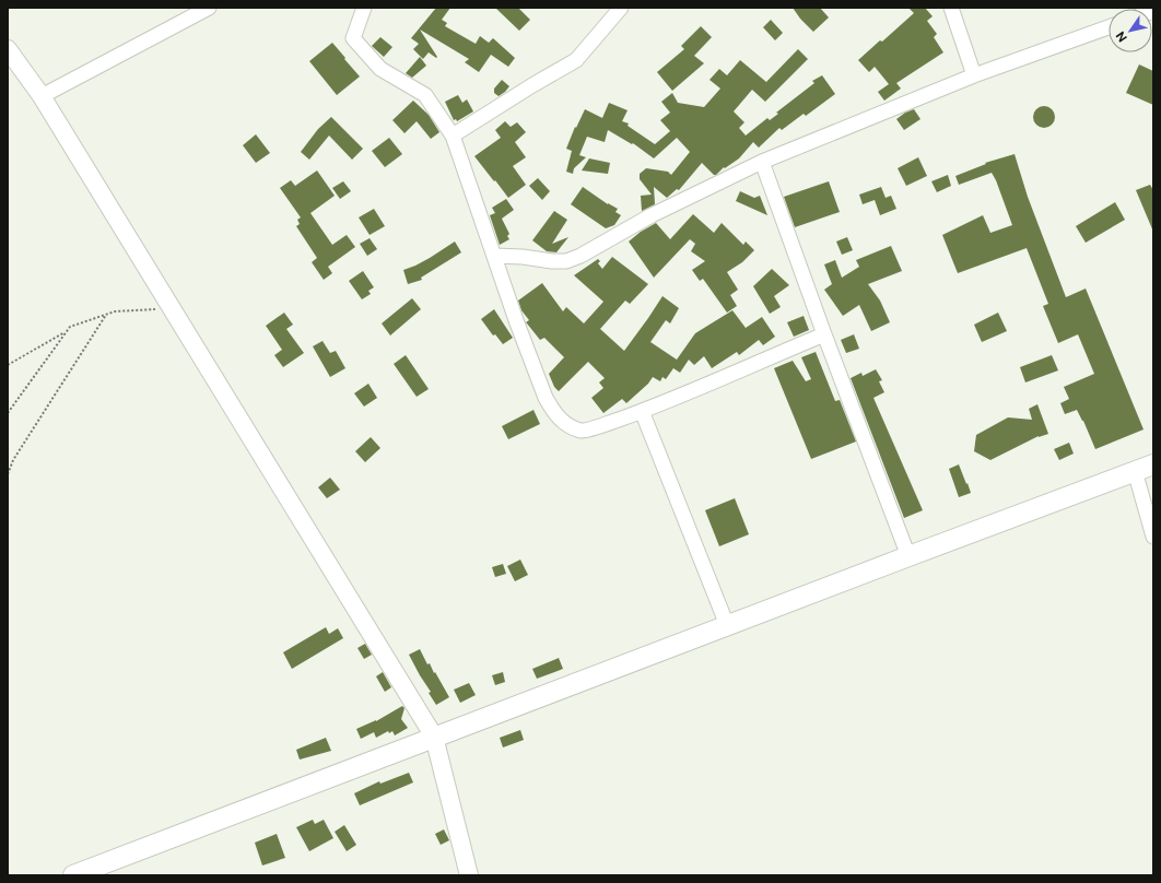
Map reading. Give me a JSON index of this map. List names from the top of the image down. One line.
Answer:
{"north":"bottom left"}
